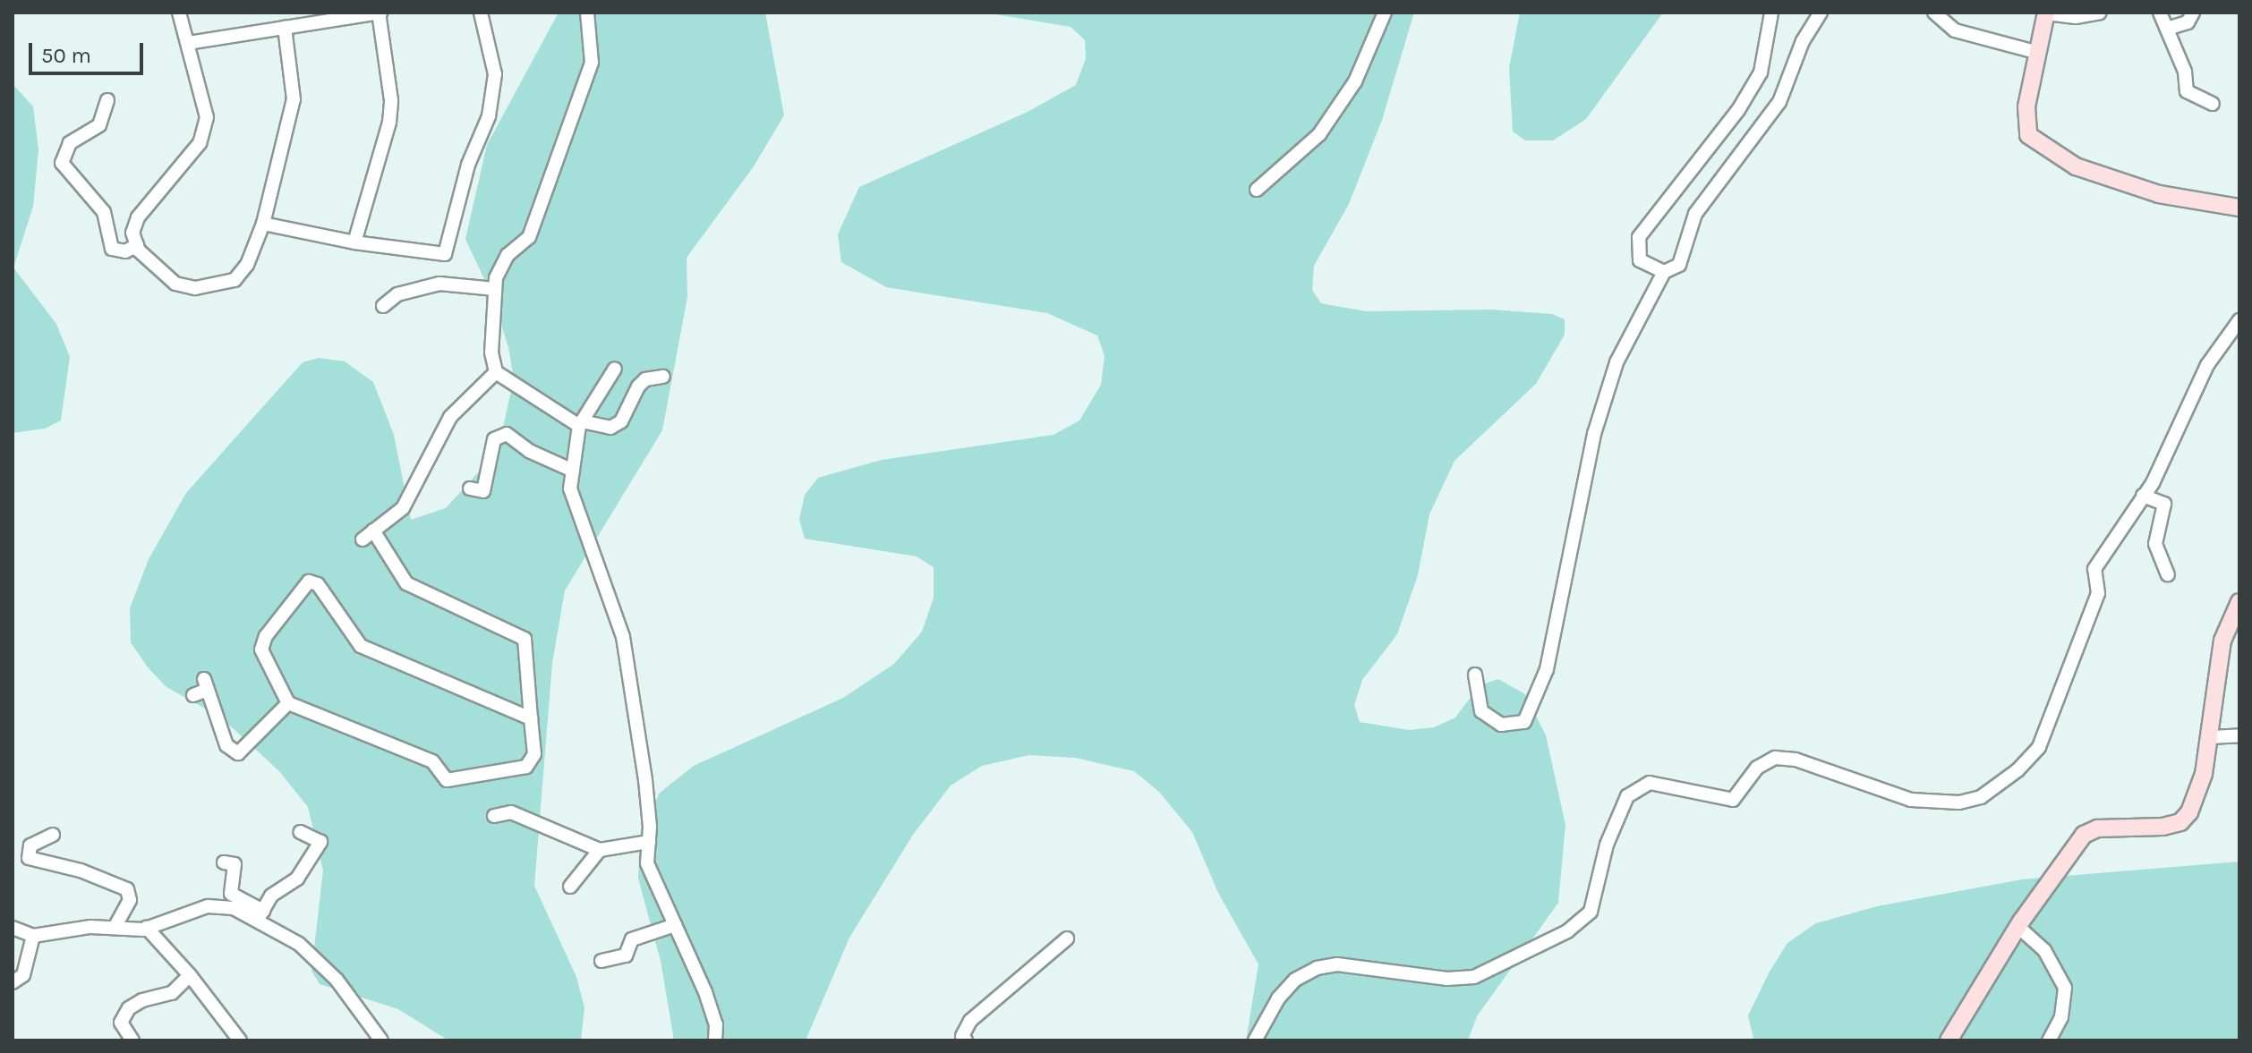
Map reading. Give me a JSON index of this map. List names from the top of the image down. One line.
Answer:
{"scale_bar":"50 m"}
